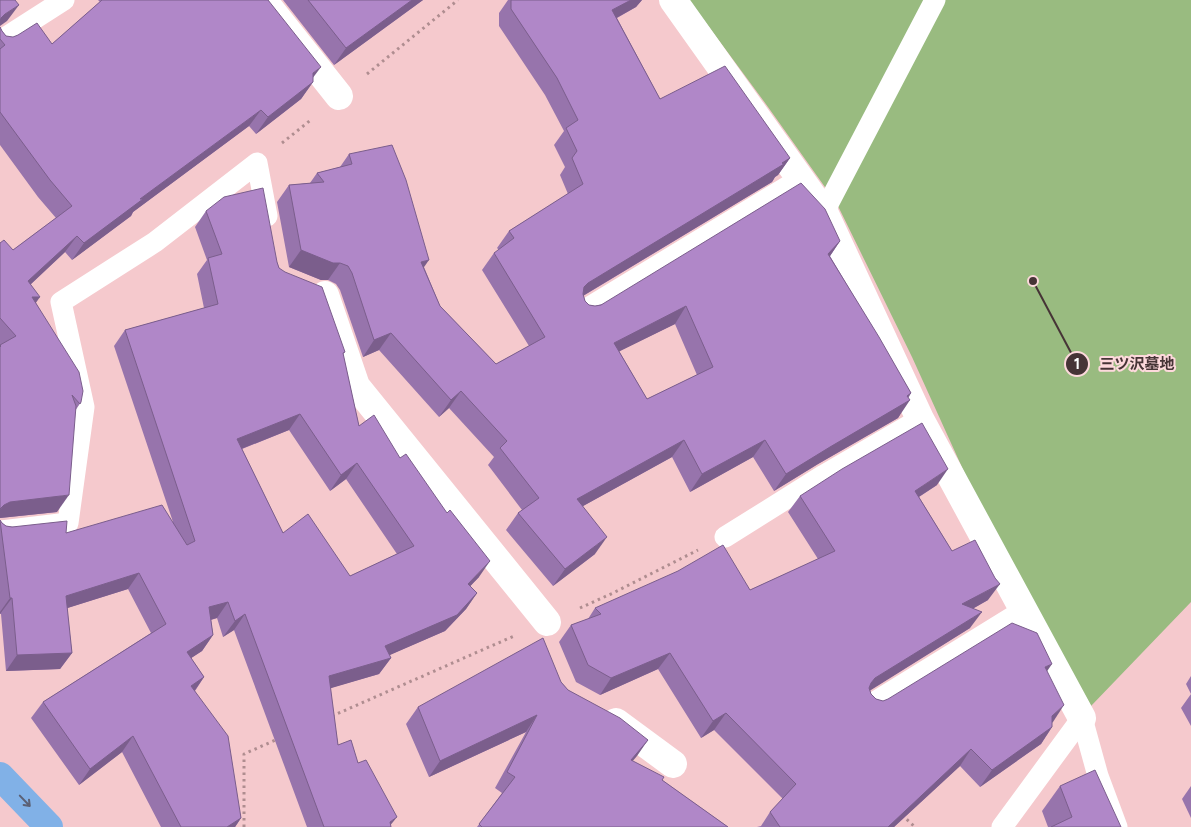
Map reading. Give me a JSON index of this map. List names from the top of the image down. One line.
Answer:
{"places":["三ツ沢墓地"]}
